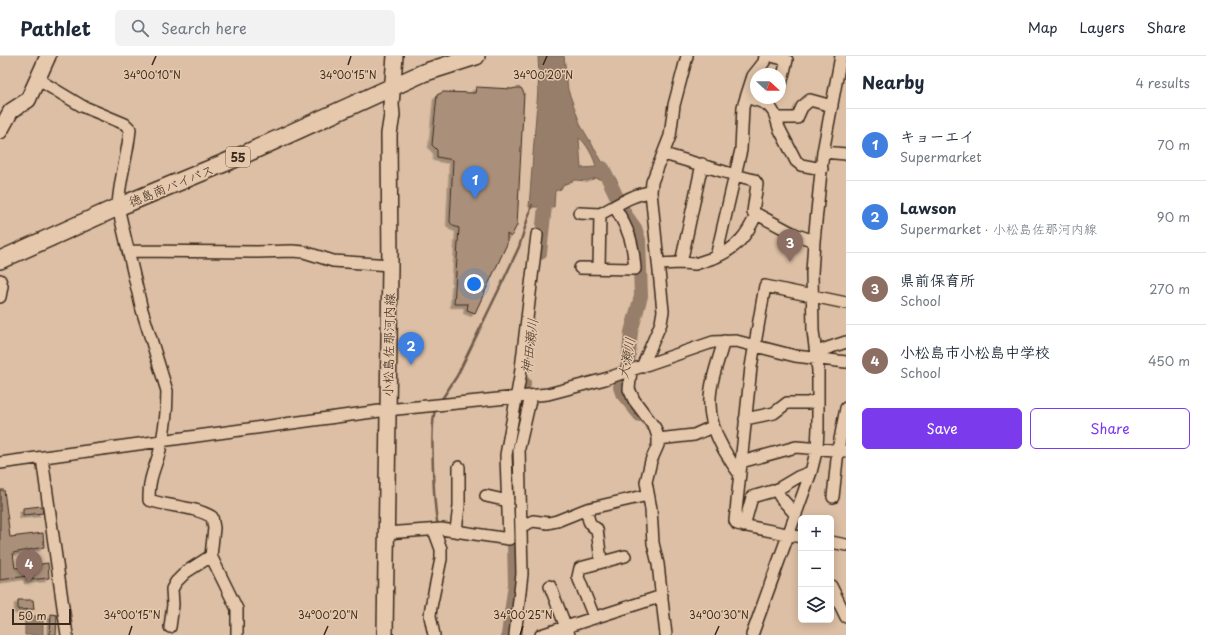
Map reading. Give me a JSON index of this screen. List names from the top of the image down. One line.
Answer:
{"streets":{"highway":["55","徳島南バイパス"],"main road":["小松島佐那河内線"]},"crossings":[["徳島南バイパス","小松島佐那河内線"]],"water":["神田瀬川","大瀬川"],"scale_bar":"50 m","north":"right","page":{"header":"Pathlet","search":"Search here","nav":["Map","Layers","Share"],"heading":["Nearby","4 results"],"list":[{"mark":"1","name":"キョーエイ","note":"Supermarket","value":"70 m"},{"mark":"2","name":"Lawson","note":"Supermarket · 小松島佐那河内線","value":"90 m"},{"mark":"3","name":"県前保育所","note":"School","value":"270 m"},{"mark":"4","name":"小松島市小松島中学校","note":"School","value":"450 m"}],"pins":["1","3","2","4"],"buttons":["Save","Share"],"map_buttons":["+","−"],"scale":"50 m"},"coordinates":["34°00'10\"N","34°00'15\"N","34°00'20\"N","34°00'25\"N","34°00'30\"N"]}
